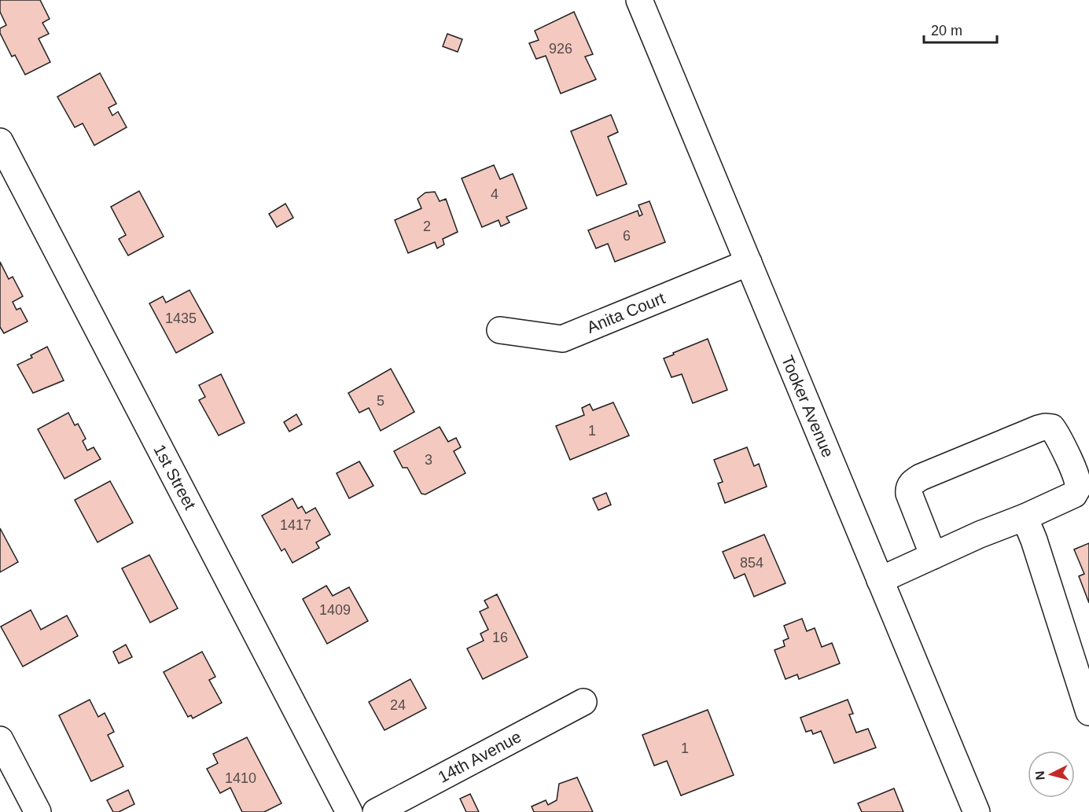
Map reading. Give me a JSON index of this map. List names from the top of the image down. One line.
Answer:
{"streets":{"street":["Anita Court","Tooker Avenue","1st Street","14th Avenue"]},"crossings":[["Anita Court","Tooker Avenue"]],"house_numbers":["926","4","2","6","1435","5","1","3","1417","854","1409","16","24","1","1410"],"scale_bar":"20 m","north":"left"}
